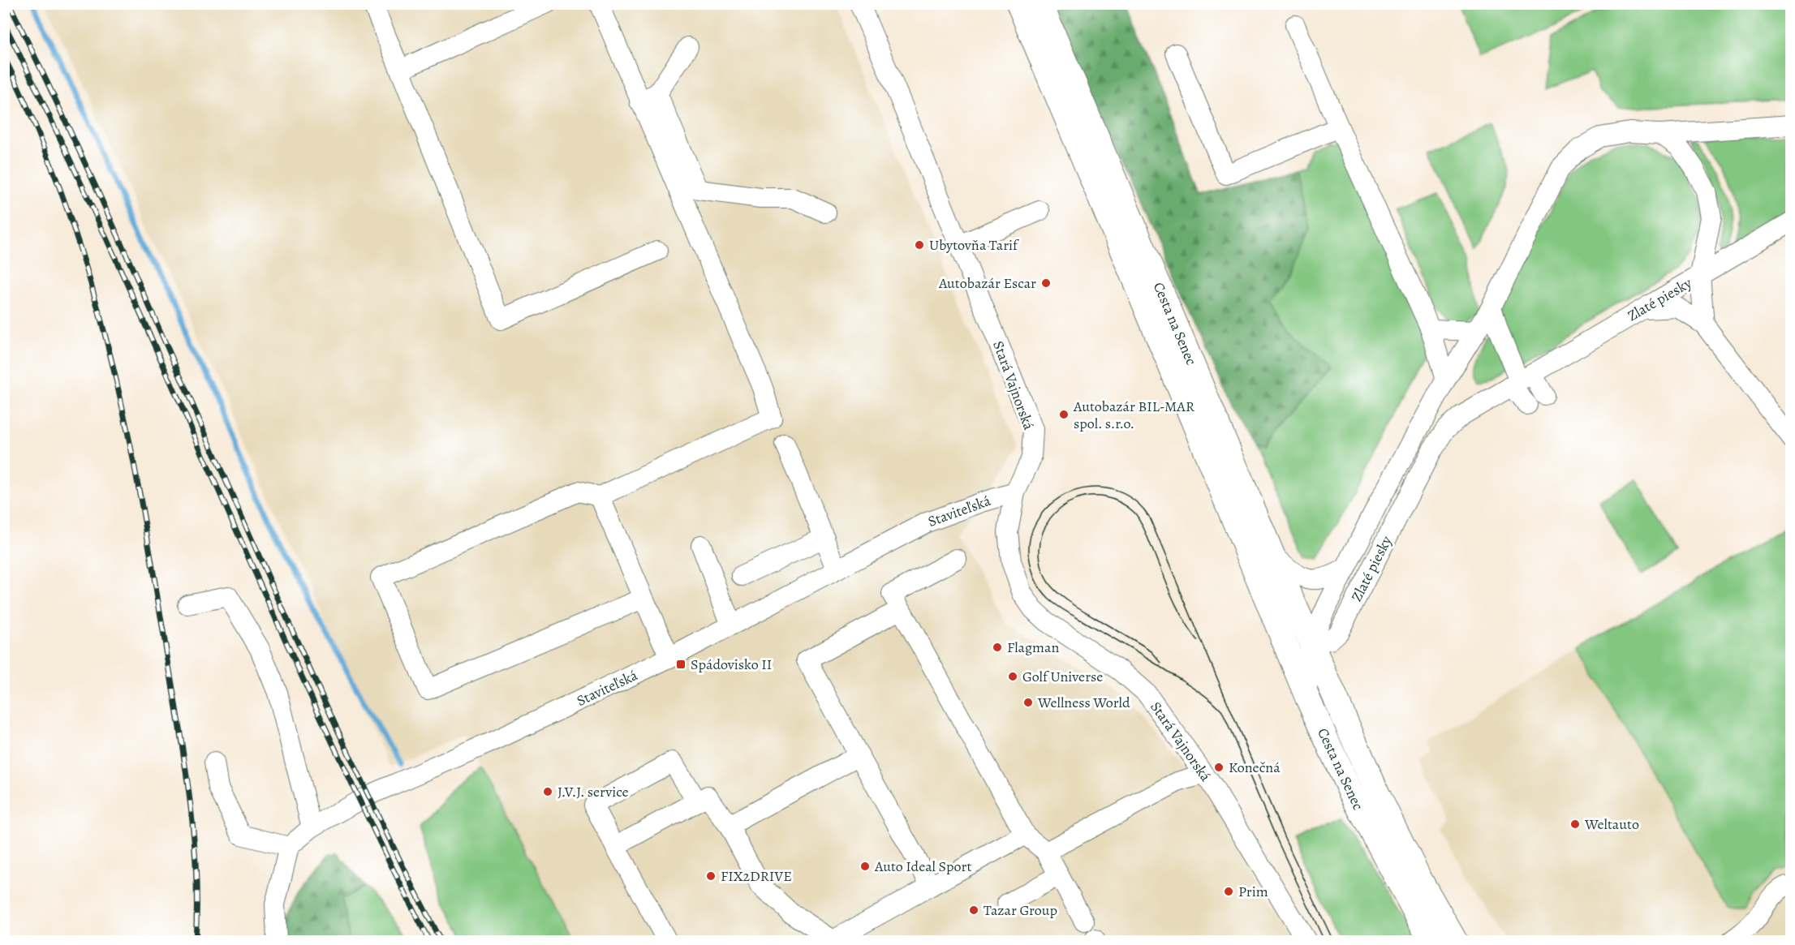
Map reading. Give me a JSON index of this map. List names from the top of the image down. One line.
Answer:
{"streets":{"main road":["Cesta na Senec"],"street":["Zlaté piesky","Stará Vajnorská","Staviteľská"]},"crossings":[["Zlaté piesky","Cesta na Senec"],["Stará Vajnorská","Staviteľská"]],"places":{"other":["Ubytovňa Tarif","Autobazár Escar","Autobazár BIL-MAR spol. s.r.o.","Flagman","Golf Universe","Wellness World","Konečná","J.V.J. service","Weltauto","Auto Ideal Sport","FIX2DRIVE","Prim","Tazar Group"],"transit":["Spádovisko II"]}}
